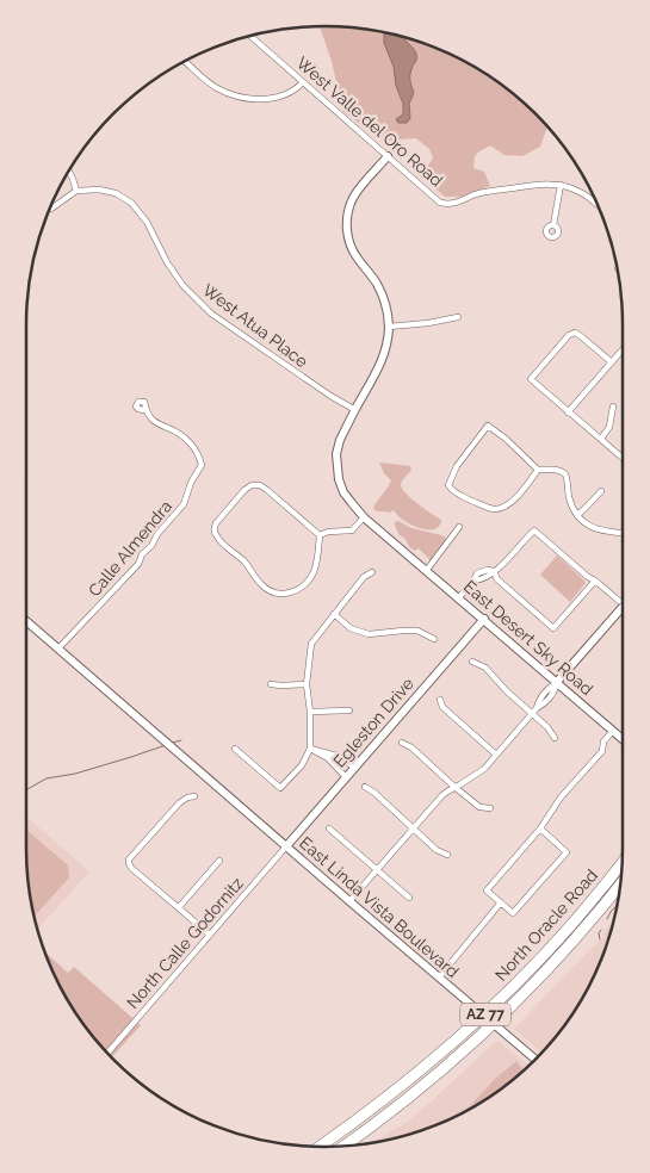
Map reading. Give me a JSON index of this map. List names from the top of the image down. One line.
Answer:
{"streets":{"highway":["North Oracle Road","AZ 77"],"street":["West Valle del Oro Road","West Atua Place","Calle Almendra","East Desert Sky Road","Egleston Drive","East Linda Vista Boulevard","North Calle Godornitz"]},"crossings":[["West Atua Place","East Desert Sky Road"],["Calle Almendra","East Linda Vista Boulevard"],["East Desert Sky Road","Egleston Drive"],["Egleston Drive","East Linda Vista Boulevard"],["Egleston Drive","North Calle Godornitz"],["East Linda Vista Boulevard","North Oracle Road"],["East Linda Vista Boulevard","North Calle Godornitz"]]}
